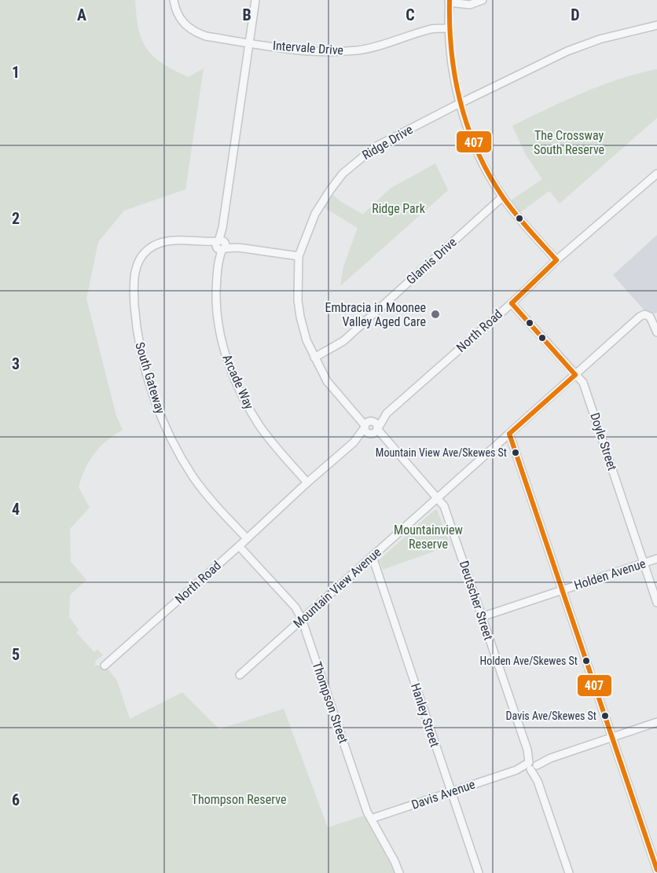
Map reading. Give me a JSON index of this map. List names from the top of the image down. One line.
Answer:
{"streets":{"street":["Intervale Drive","Ridge Drive","Glamis Drive","North Road","South Gateway","Arcade Way","Doyle Street","Holden Avenue","Mountain View Avenue","Deutscher Street","Thompson Street","Hanley Street","Davis Avenue"]},"crossings":[["Intervale Drive","Arcade Way"],["Ridge Drive","Glamis Drive"],["Ridge Drive","North Road"],["Ridge Drive","South Gateway"],["Ridge Drive","Deutscher Street"],["North Road","South Gateway"],["North Road","Arcade Way"],["North Road","Doyle Street"],["North Road","Deutscher Street"],["North Road","Thompson Street"],["South Gateway","Arcade Way"],["Doyle Street","Holden Avenue"],["Doyle Street","Mountain View Avenue"],["Holden Avenue","Deutscher Street"],["Mountain View Avenue","Deutscher Street"],["Mountain View Avenue","Thompson Street"],["Mountain View Avenue","Hanley Street"],["Deutscher Street","Davis Avenue"],["Thompson Street","Davis Avenue"],["Hanley Street","Davis Avenue"]],"parks":["The Crossway South Reserve","Ridge Park","Mountainview Reserve","Thompson Reserve"],"places":["Embracia in Moonee Valley Aged Care","Mountain View Ave/Skewes St","Holden Ave/Skewes St","Davis Ave/Skewes St"],"lines":["transit line 407"],"grid":{"columns":["A","B","C","D"],"rows":["1","2","3","4","5","6"]}}
